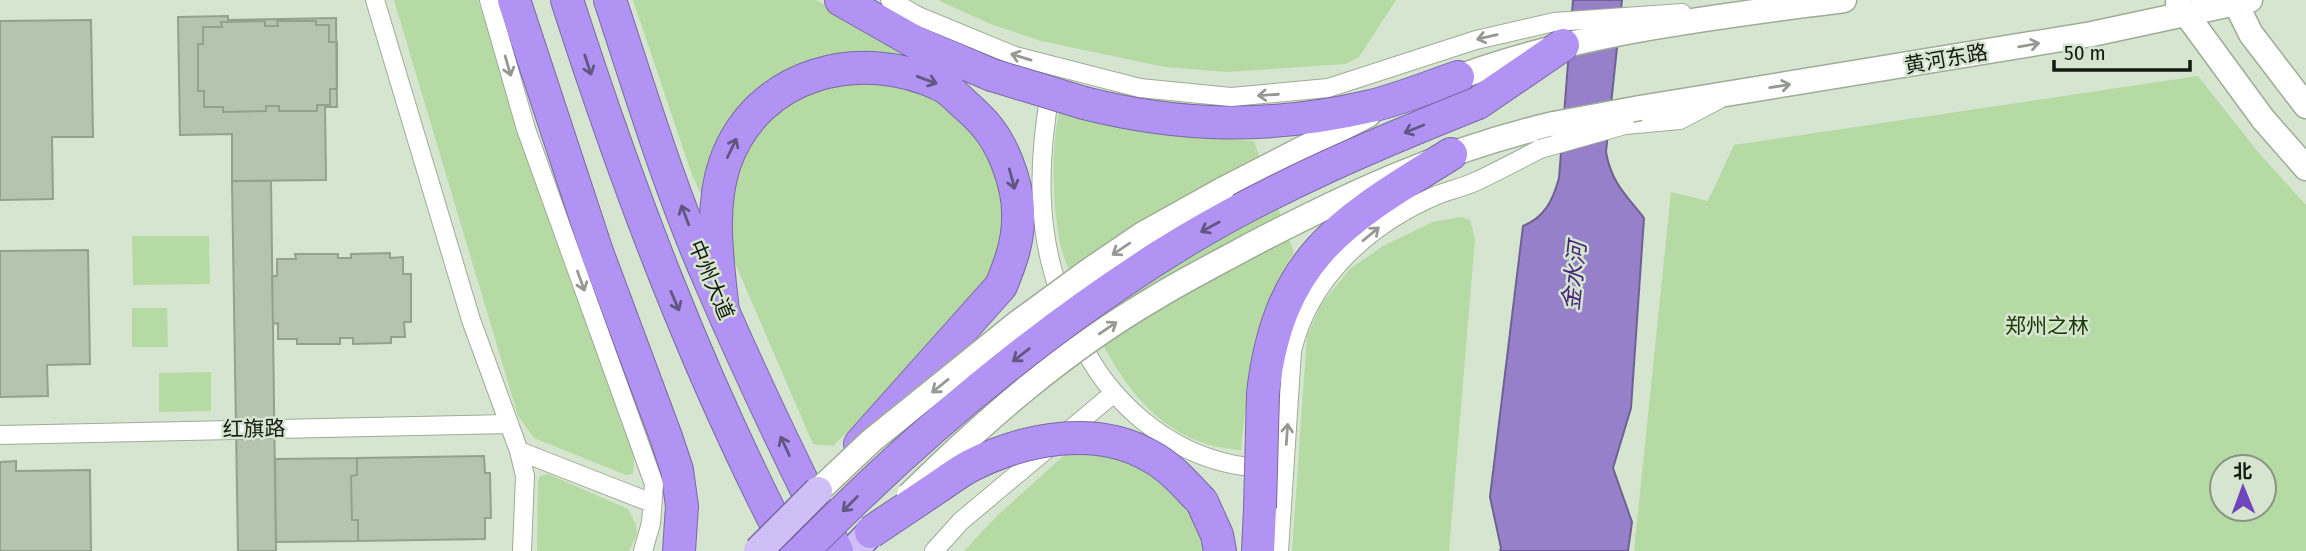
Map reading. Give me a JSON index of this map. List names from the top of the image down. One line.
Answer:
{"streets":{"highway":["中州大道"],"main road":["黄河东路"],"street":["红旗路"]},"water":["金水河"],"parks":["郑州之林"],"scale_bar":"50 m","north":"top"}
